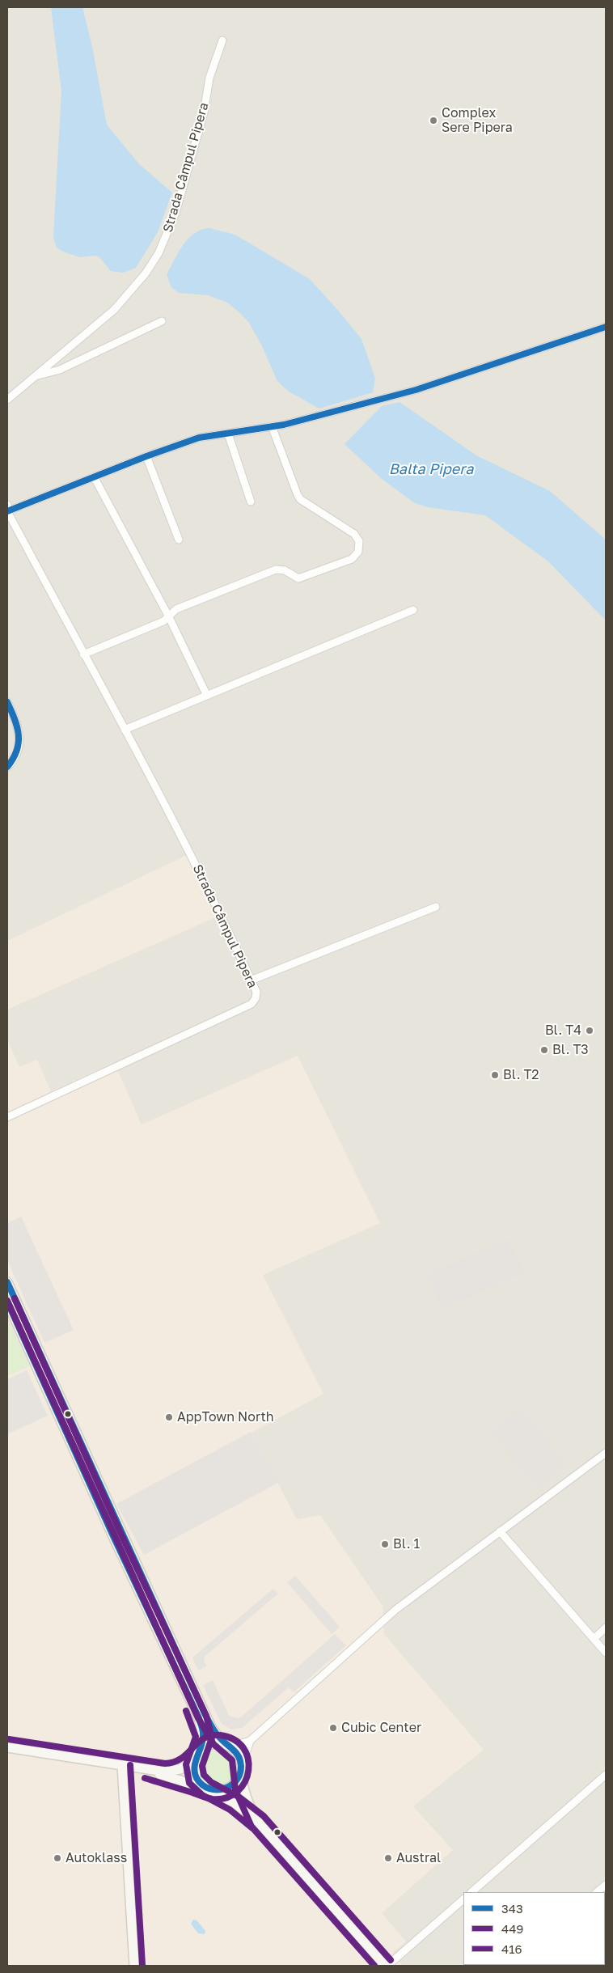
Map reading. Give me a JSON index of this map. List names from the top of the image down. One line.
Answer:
{"streets":{"street":["Strada Câmpul Pipera"]},"water":["Balta Pipera"],"places":["Complex Sere Pipera","Bl. T4","Bl. T3","Bl. T2","AppTown North","Bl. 1","Cubic Center","Autoklass","Austral"],"lines":["transit line 343","transit line 416","transit line 449"],"legend":["343","449","416"]}
